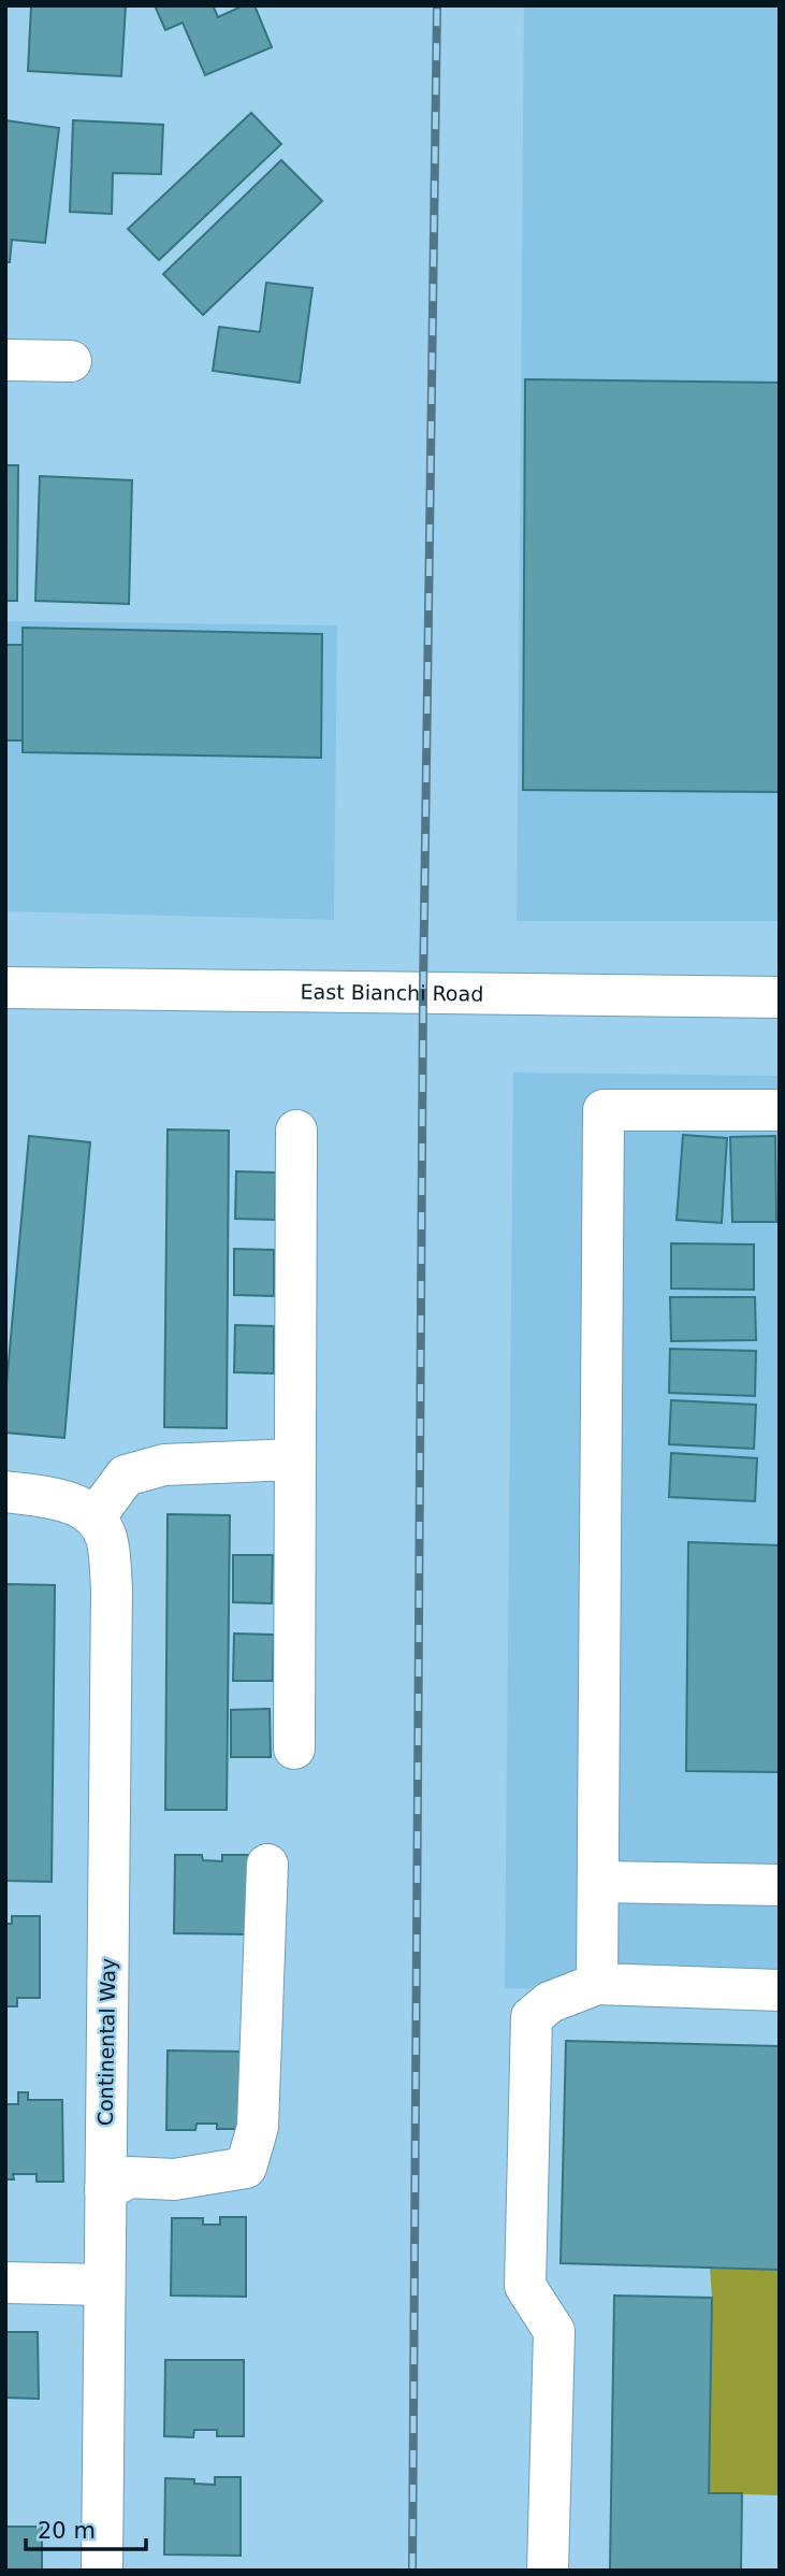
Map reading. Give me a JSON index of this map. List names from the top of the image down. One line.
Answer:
{"streets":{"street":["East Bianchi Road","Continental Way"]},"scale_bar":"20 m"}
